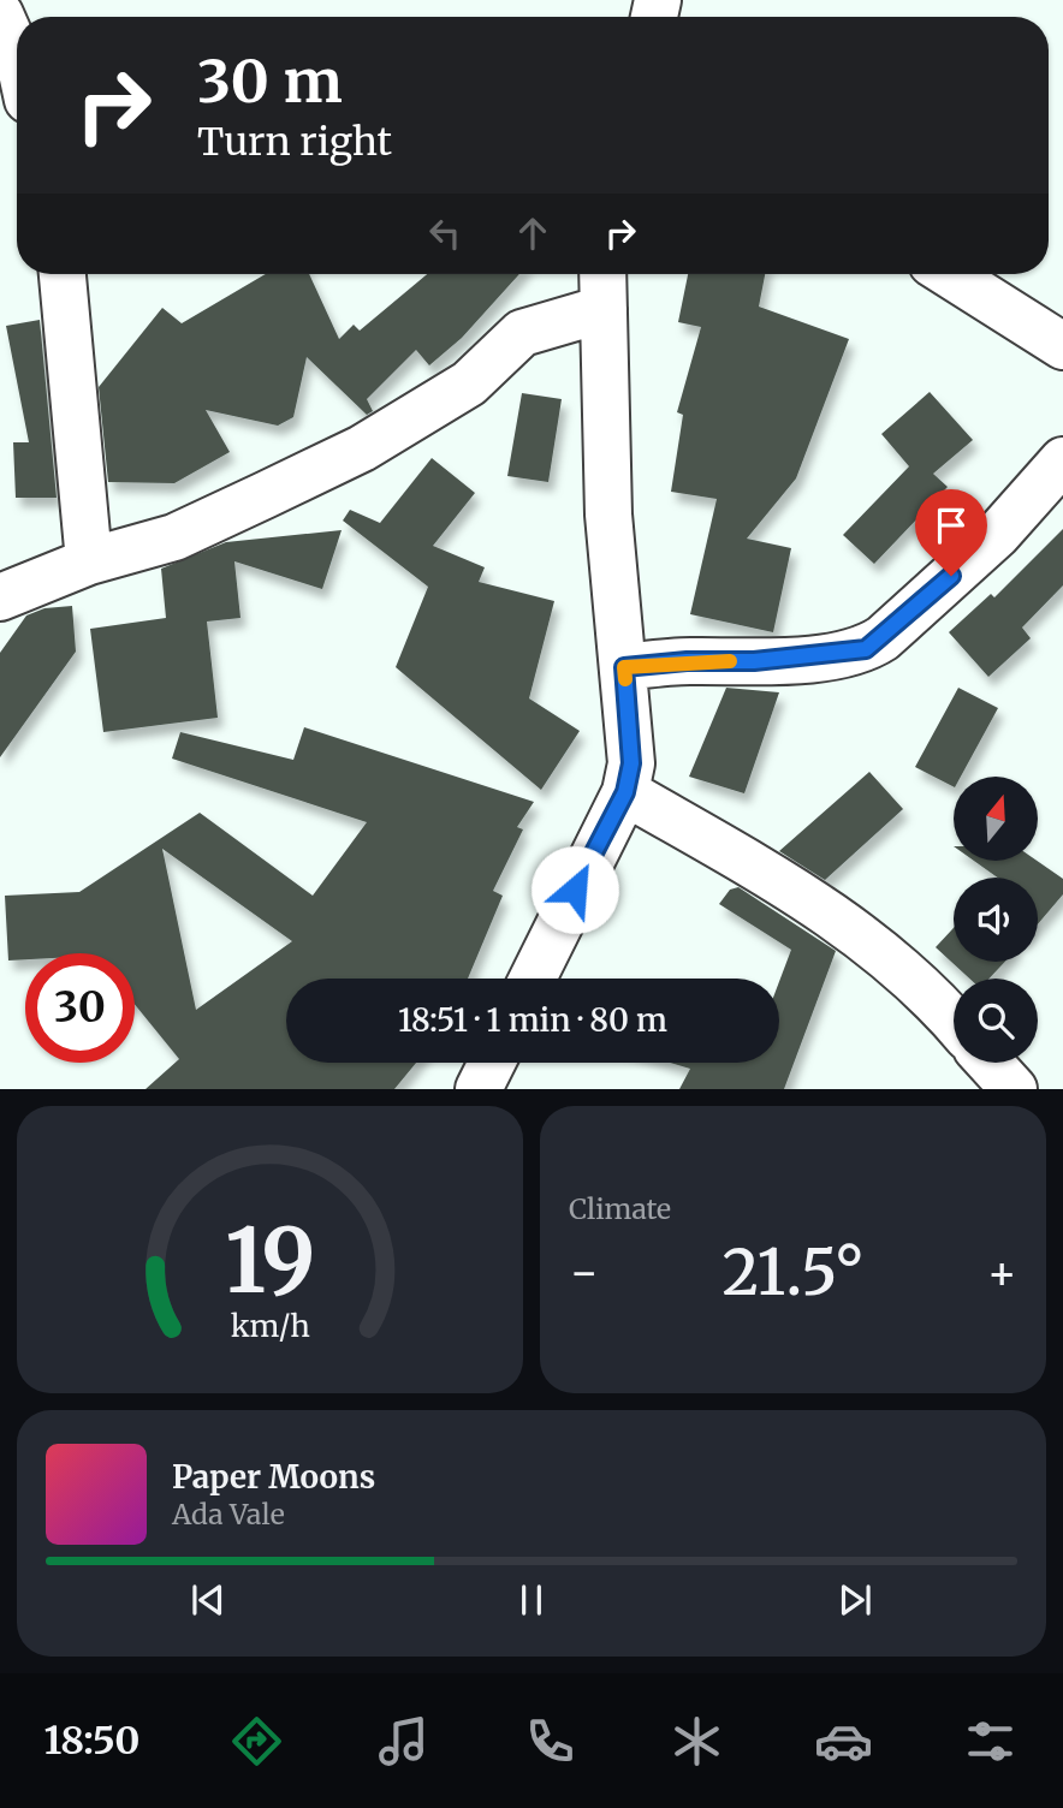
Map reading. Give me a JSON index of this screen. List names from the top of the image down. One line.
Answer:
{"north":"top","page":{"turn":["30 m","Turn right"],"limit":"30","trip":"18:51 · 1 min · 80 m","tile":"Climate","heat":["−","21.5°","+"],"song":["Paper Moons","Ada Vale"],"tabs":"18:50","gauge":["19","km/h"]}}
